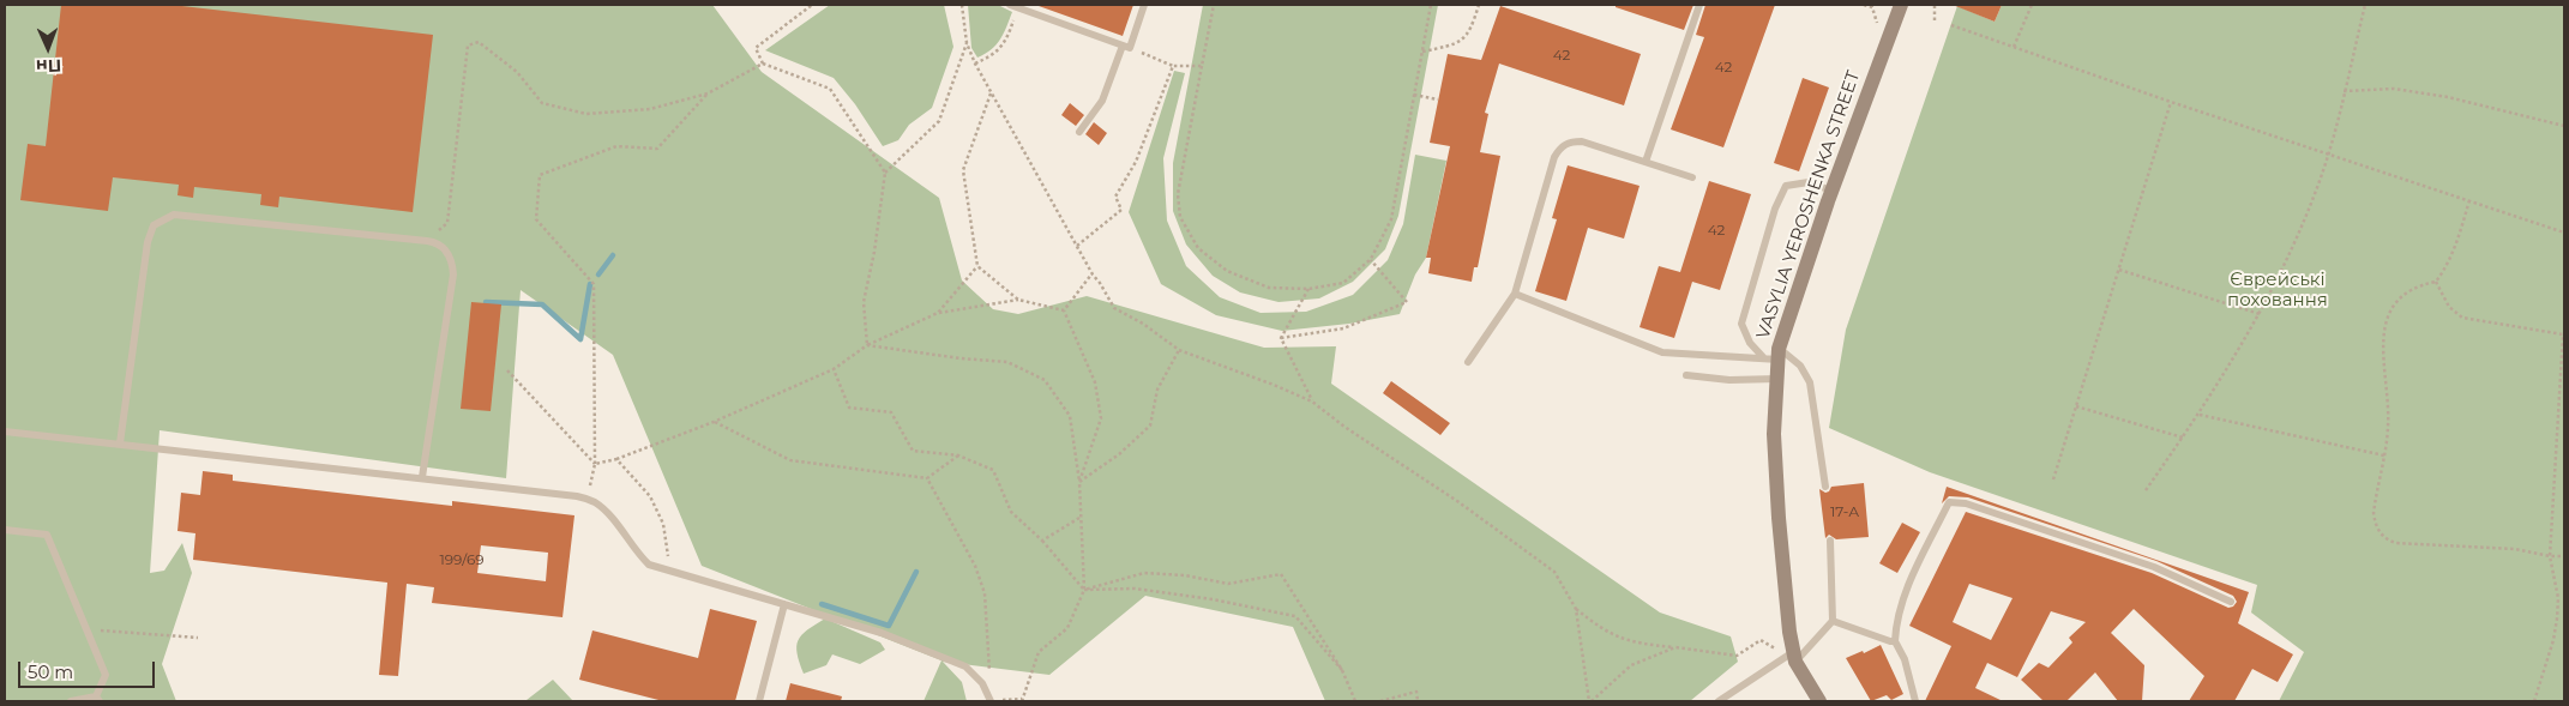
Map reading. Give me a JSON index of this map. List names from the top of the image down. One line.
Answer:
{"streets":{"main road":["VASYLIA YEROSHENKA STREET"]},"parks":["Єврейські поховання"],"house_numbers":["42","42","42","17-А","199/69"],"scale_bar":"50 m","north":"bottom"}
